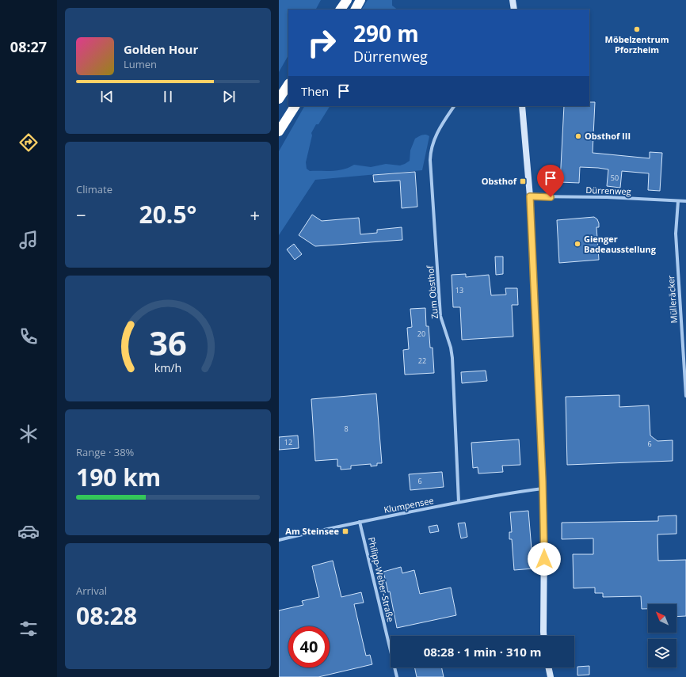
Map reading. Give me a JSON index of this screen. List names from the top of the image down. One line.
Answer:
{"streets":{"street":["Dürrenweg","Zum Obsthof","Mülleräcker","Klumpensee","Philipp-Weber-Straße"]},"crossings":[["Dürrenweg","Mülleräcker"],["Zum Obsthof","Klumpensee"],["Klumpensee","Philipp-Weber-Straße"]],"places":{"other":["Möbelzentrum Pforzheim","Obsthof III","Gienger Badeausstellung"],"transit":["Obsthof","Am Steinsee"]},"house_numbers":["50","13","20","22","8","12","6","6"],"north":"top left","page":{"tabs":"08:27","turn":["290 m","Dürrenweg"],"song":["Golden Hour","Lumen"],"then":"Then","tile":["Climate",["Range · 38%","190 km"],["Arrival","08:28"]],"heat":["−","20.5°","+"],"limit":"40","trip":"08:28 · 1 min · 310 m","gauge":["36","km/h"]}}
